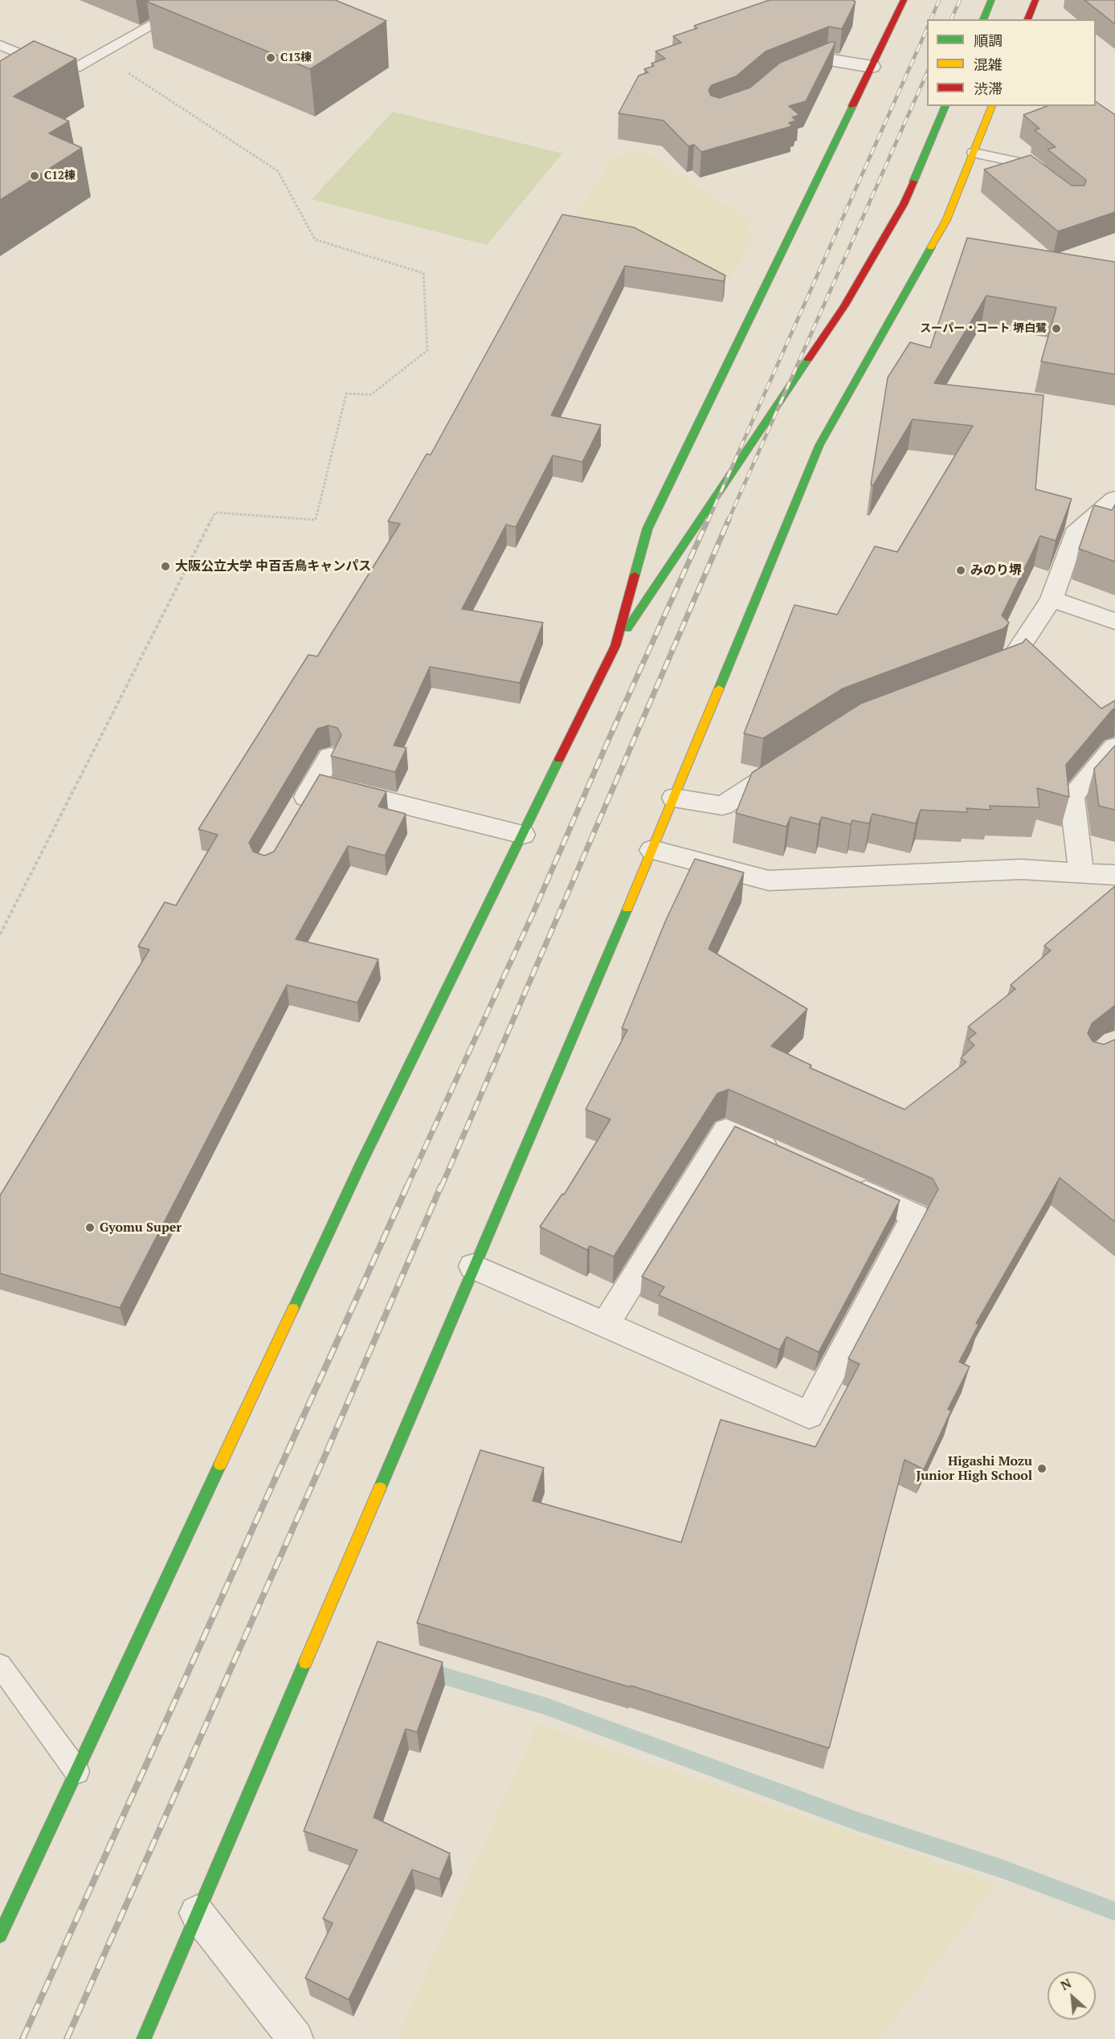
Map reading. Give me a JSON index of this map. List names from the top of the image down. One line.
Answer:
{"places":["C13棟","C12棟","スーパー・コート 堺白鷺","大阪公立大学 中百舌鳥キャンパス","みのり堺","Gyomu Super","Higashi Mozu Junior High School"],"legend":["順調","混雑","渋滞"],"north":"top left"}
